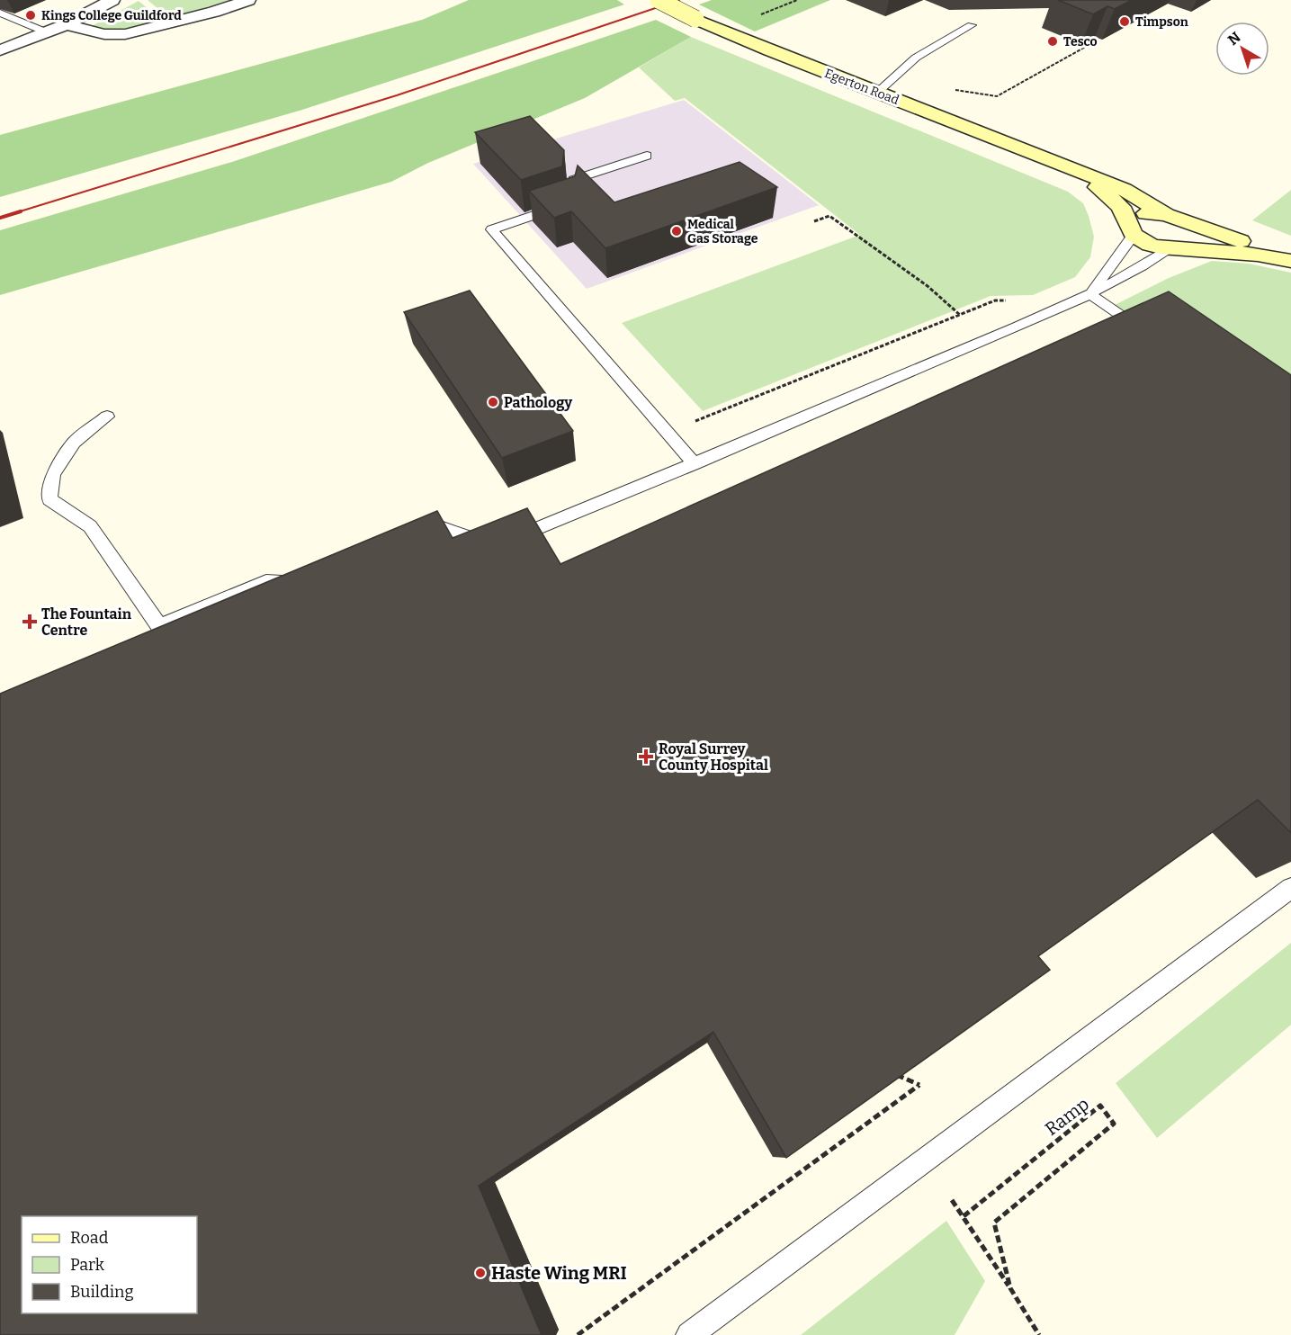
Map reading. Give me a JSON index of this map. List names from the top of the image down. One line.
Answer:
{"streets":{"street":["Egerton Road"],"path":["Ramp"]},"places":{"other":["Kings College Guildford","Timpson","Tesco","Medical Gas Storage","Pathology","Haste Wing MRI"],"health":["The Fountain Centre","Royal Surrey County Hospital"]},"legend":["Road","Park","Building"],"north":"top left"}
